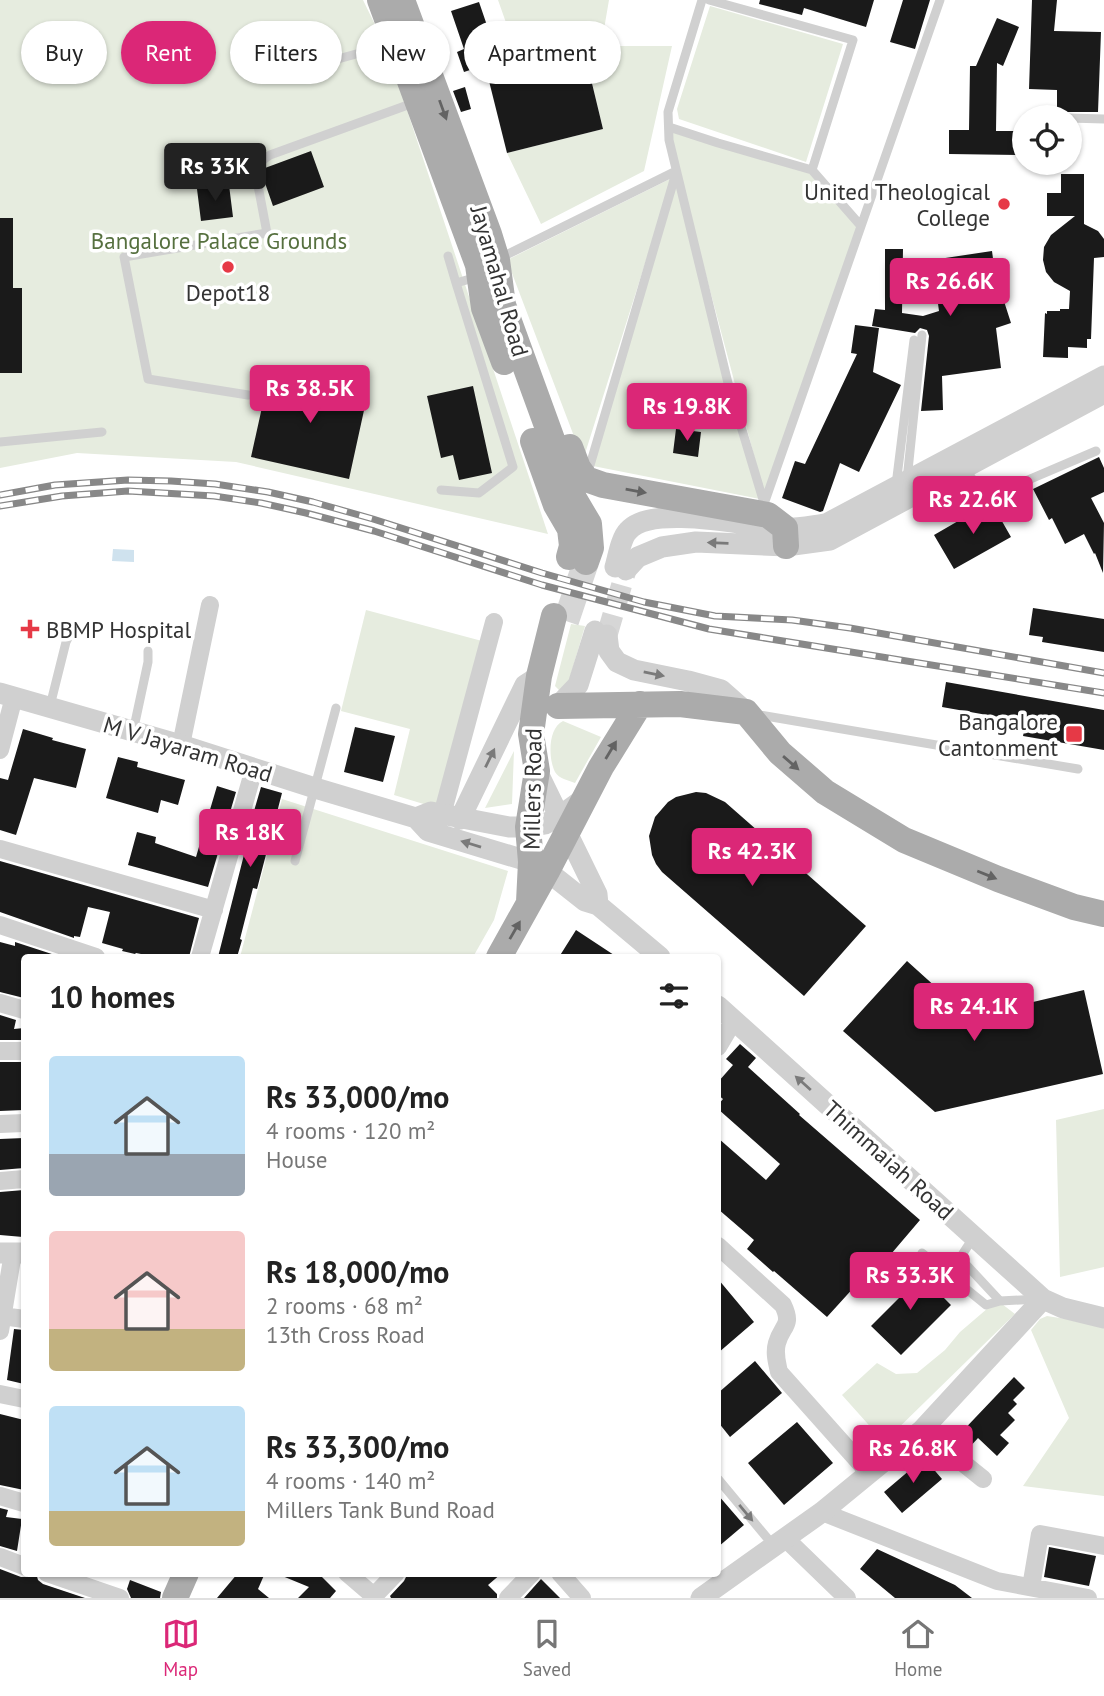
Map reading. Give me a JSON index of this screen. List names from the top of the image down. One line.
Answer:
{"streets":{"main road":["Jayamahal Road","Millers Road"],"street":["M V Jayaram Road","Thimmaiah Road"]},"crossings":[["M V Jayaram Road","Millers Road"]],"one_way":["Thimmaiah Road"],"parks":["Bangalore Palace Grounds"],"places":{"other":["United Theological College","Depot18"],"health":["BBMP Hospital"],"transit":["Bangalore Cantonment"]},"page":{"chip":["Buy","Rent","Filters","New","Apartment"],"price":["Rs 33K","Rs 26.6K","Rs 38.5K","Rs 19.8K","Rs 22.6K","Rs 18K","Rs 42.3K","Rs 24.1K","Rs 33.3K","Rs 26.8K"],"heading":"10 homes","list":[{"name":"Rs 33,000/mo","note":"4 rooms · 120 m² · House"},{"name":"Rs 18,000/mo","note":"2 rooms · 68 m² · 13th Cross Road"},{"name":"Rs 33,300/mo","note":"4 rooms · 140 m² · Millers Tank Bund Road"}],"tabs":["Map","Saved","Home"]}}
